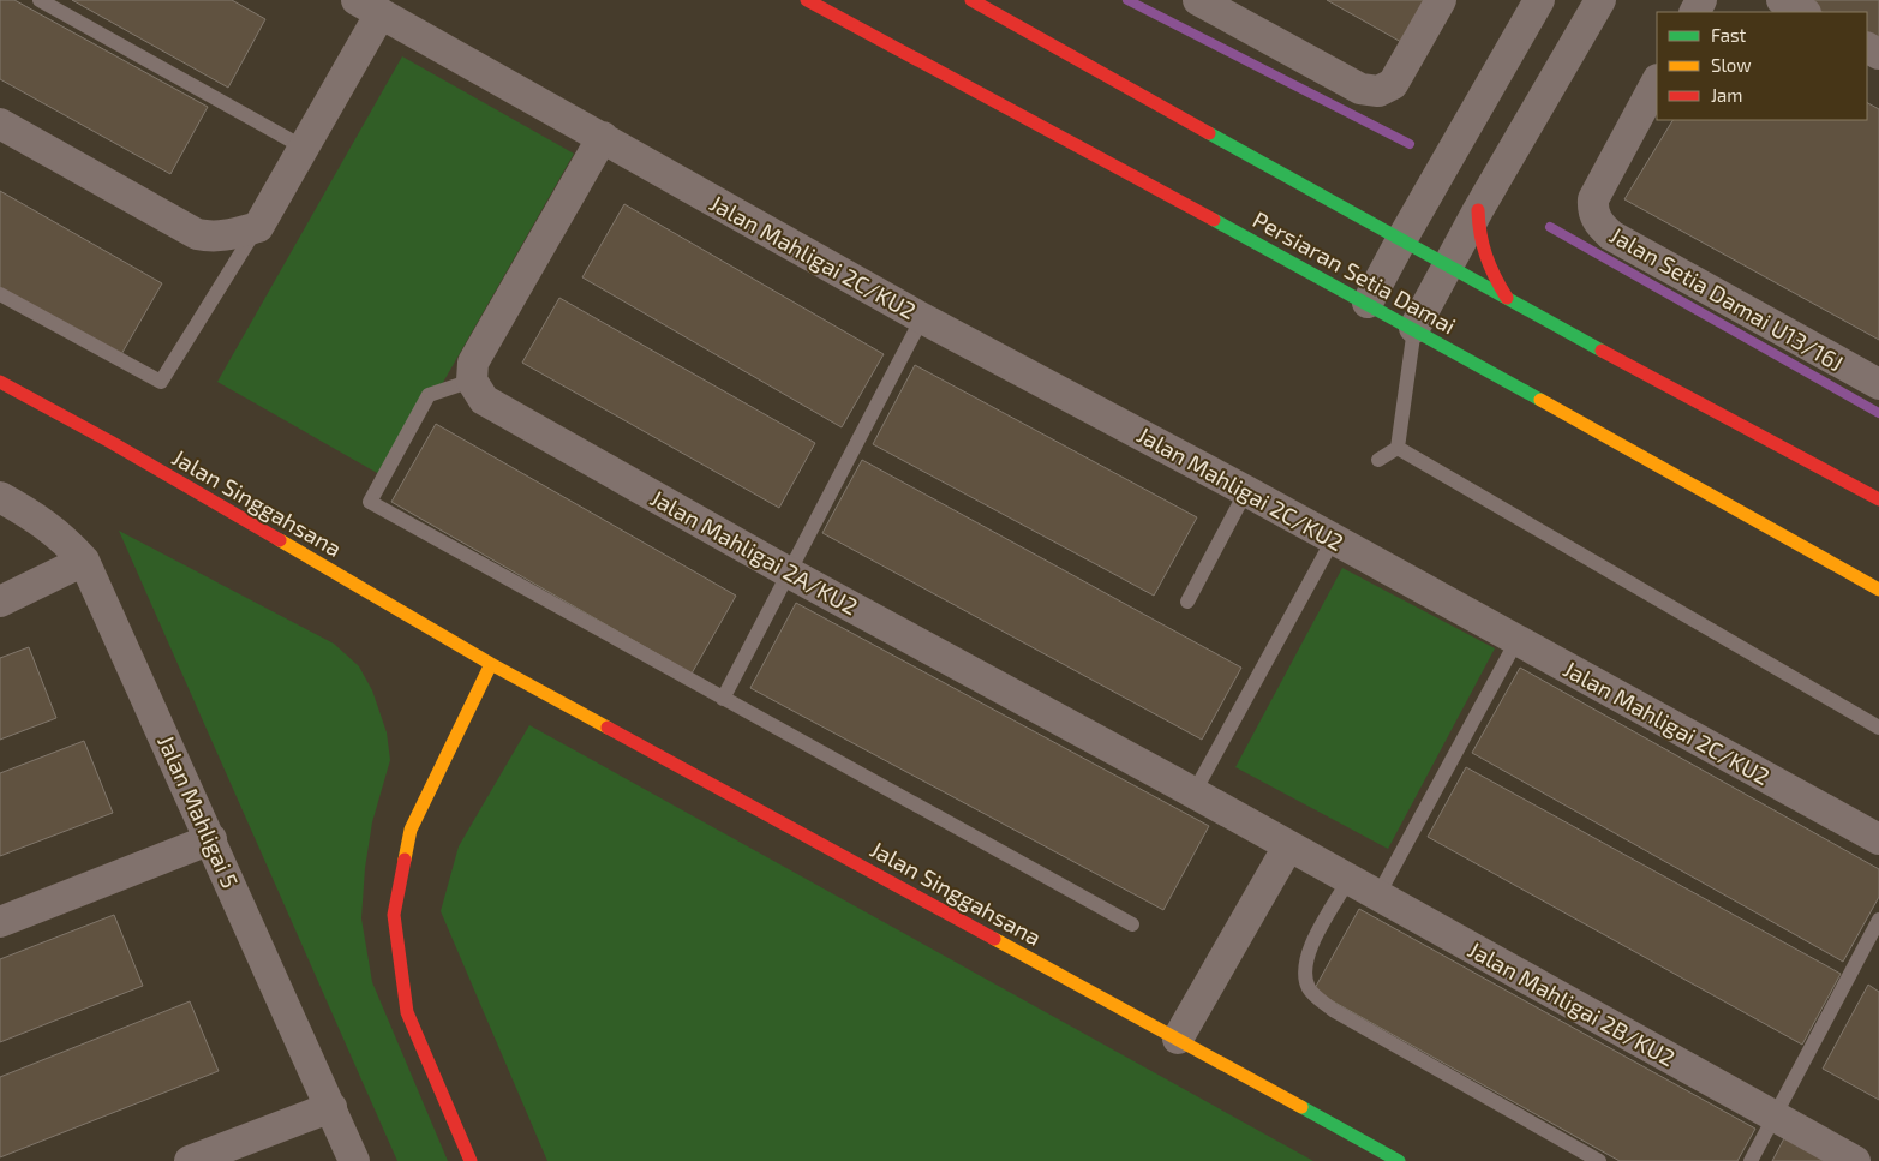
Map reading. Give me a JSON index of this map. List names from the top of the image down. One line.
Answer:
{"streets":{"street":["Jalan Mahligai 2C/KU2","Persiaran Setia Damai","Jalan Setia Damai U13/16J","Jalan Singgahsana","Jalan Mahligai 2A/KU2","Jalan Mahligai 5","Jalan Mahligai 2B/KU2"]},"crossings":[["Jalan Mahligai 2A/KU2","Jalan Mahligai 2B/KU2"]],"legend":["Fast","Slow","Jam"]}
